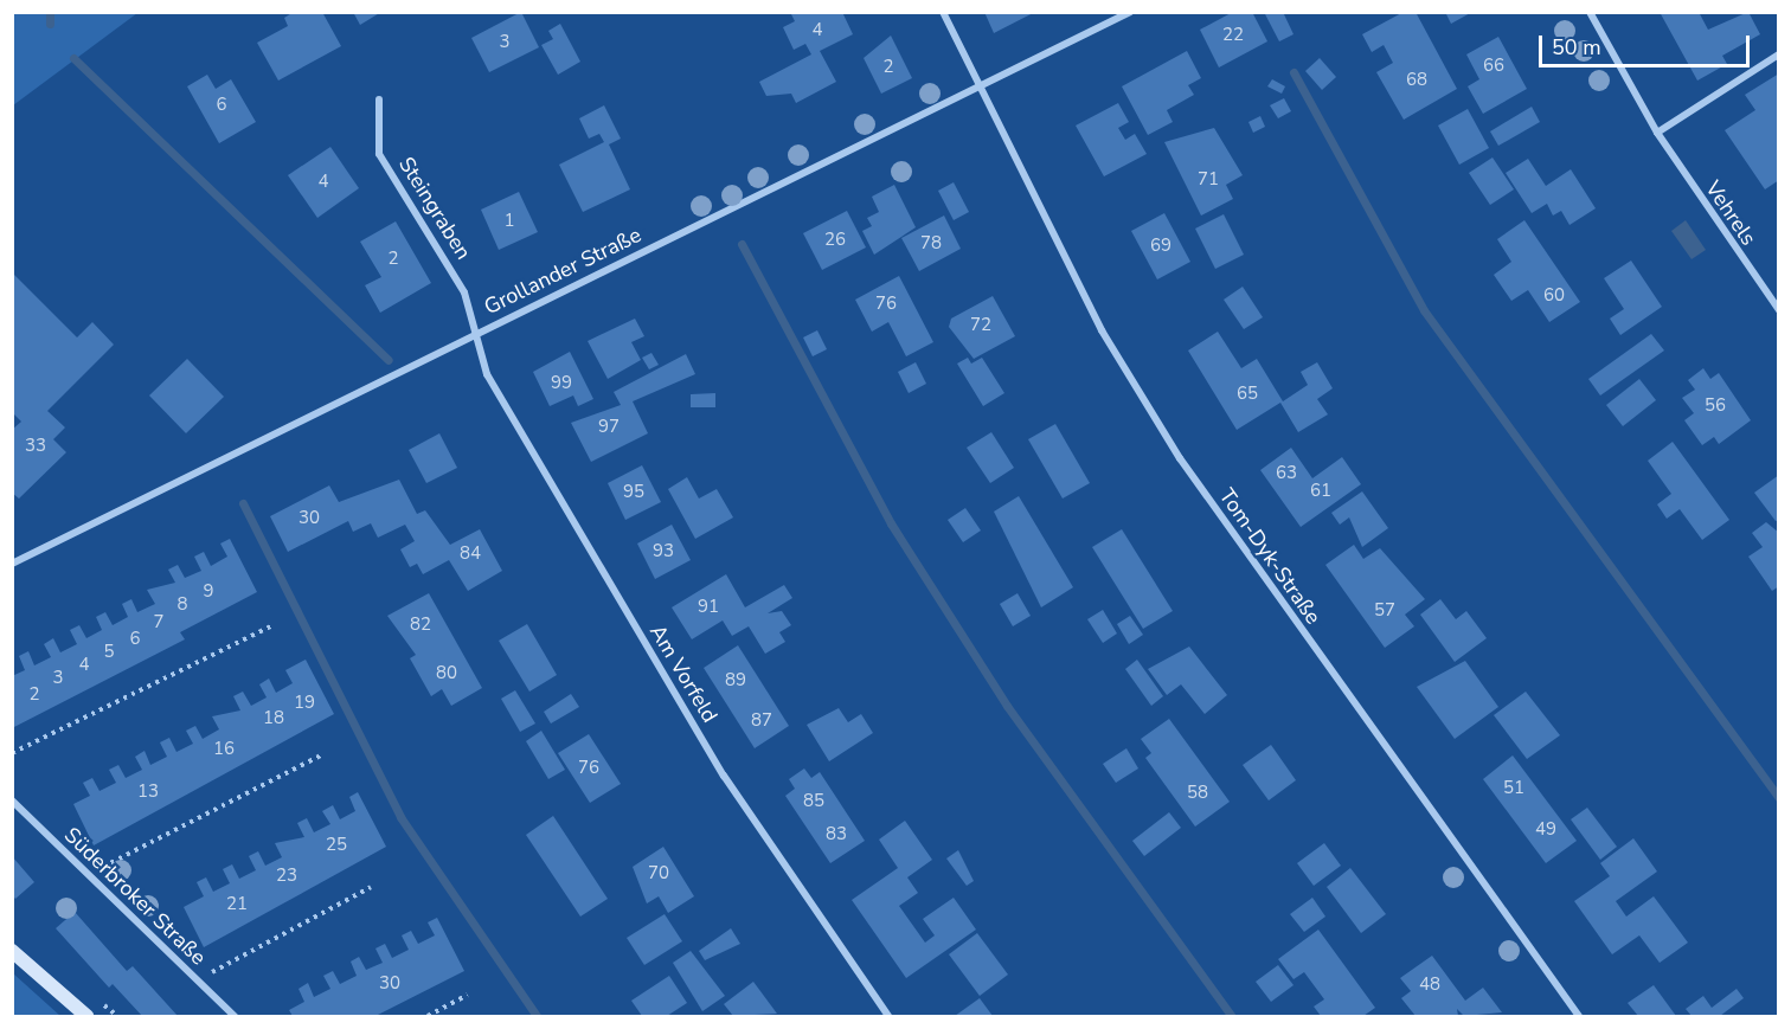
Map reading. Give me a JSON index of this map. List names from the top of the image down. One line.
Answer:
{"streets":{"street":["Steingraben","Vehrels","Grollander Straße","Tom-Dyk-Straße","Am Vorfeld","Süderbroker Straße"]},"crossings":[["Steingraben","Grollander Straße"],["Steingraben","Am Vorfeld"],["Grollander Straße","Tom-Dyk-Straße"],["Grollander Straße","Am Vorfeld"]],"house_numbers":["4","22","3","66","2","68","6","71","4","1","26","78","69","2","60","76","72","99","65","56","97","33","63","61","95","30","93","84","9","8","91","57","7","82","6","5","4","80","3","89","2","19","18","87","16","76","51","13","58","85","49","83","25","70","23","21","30","48"],"scale_bar":"50 m"}
